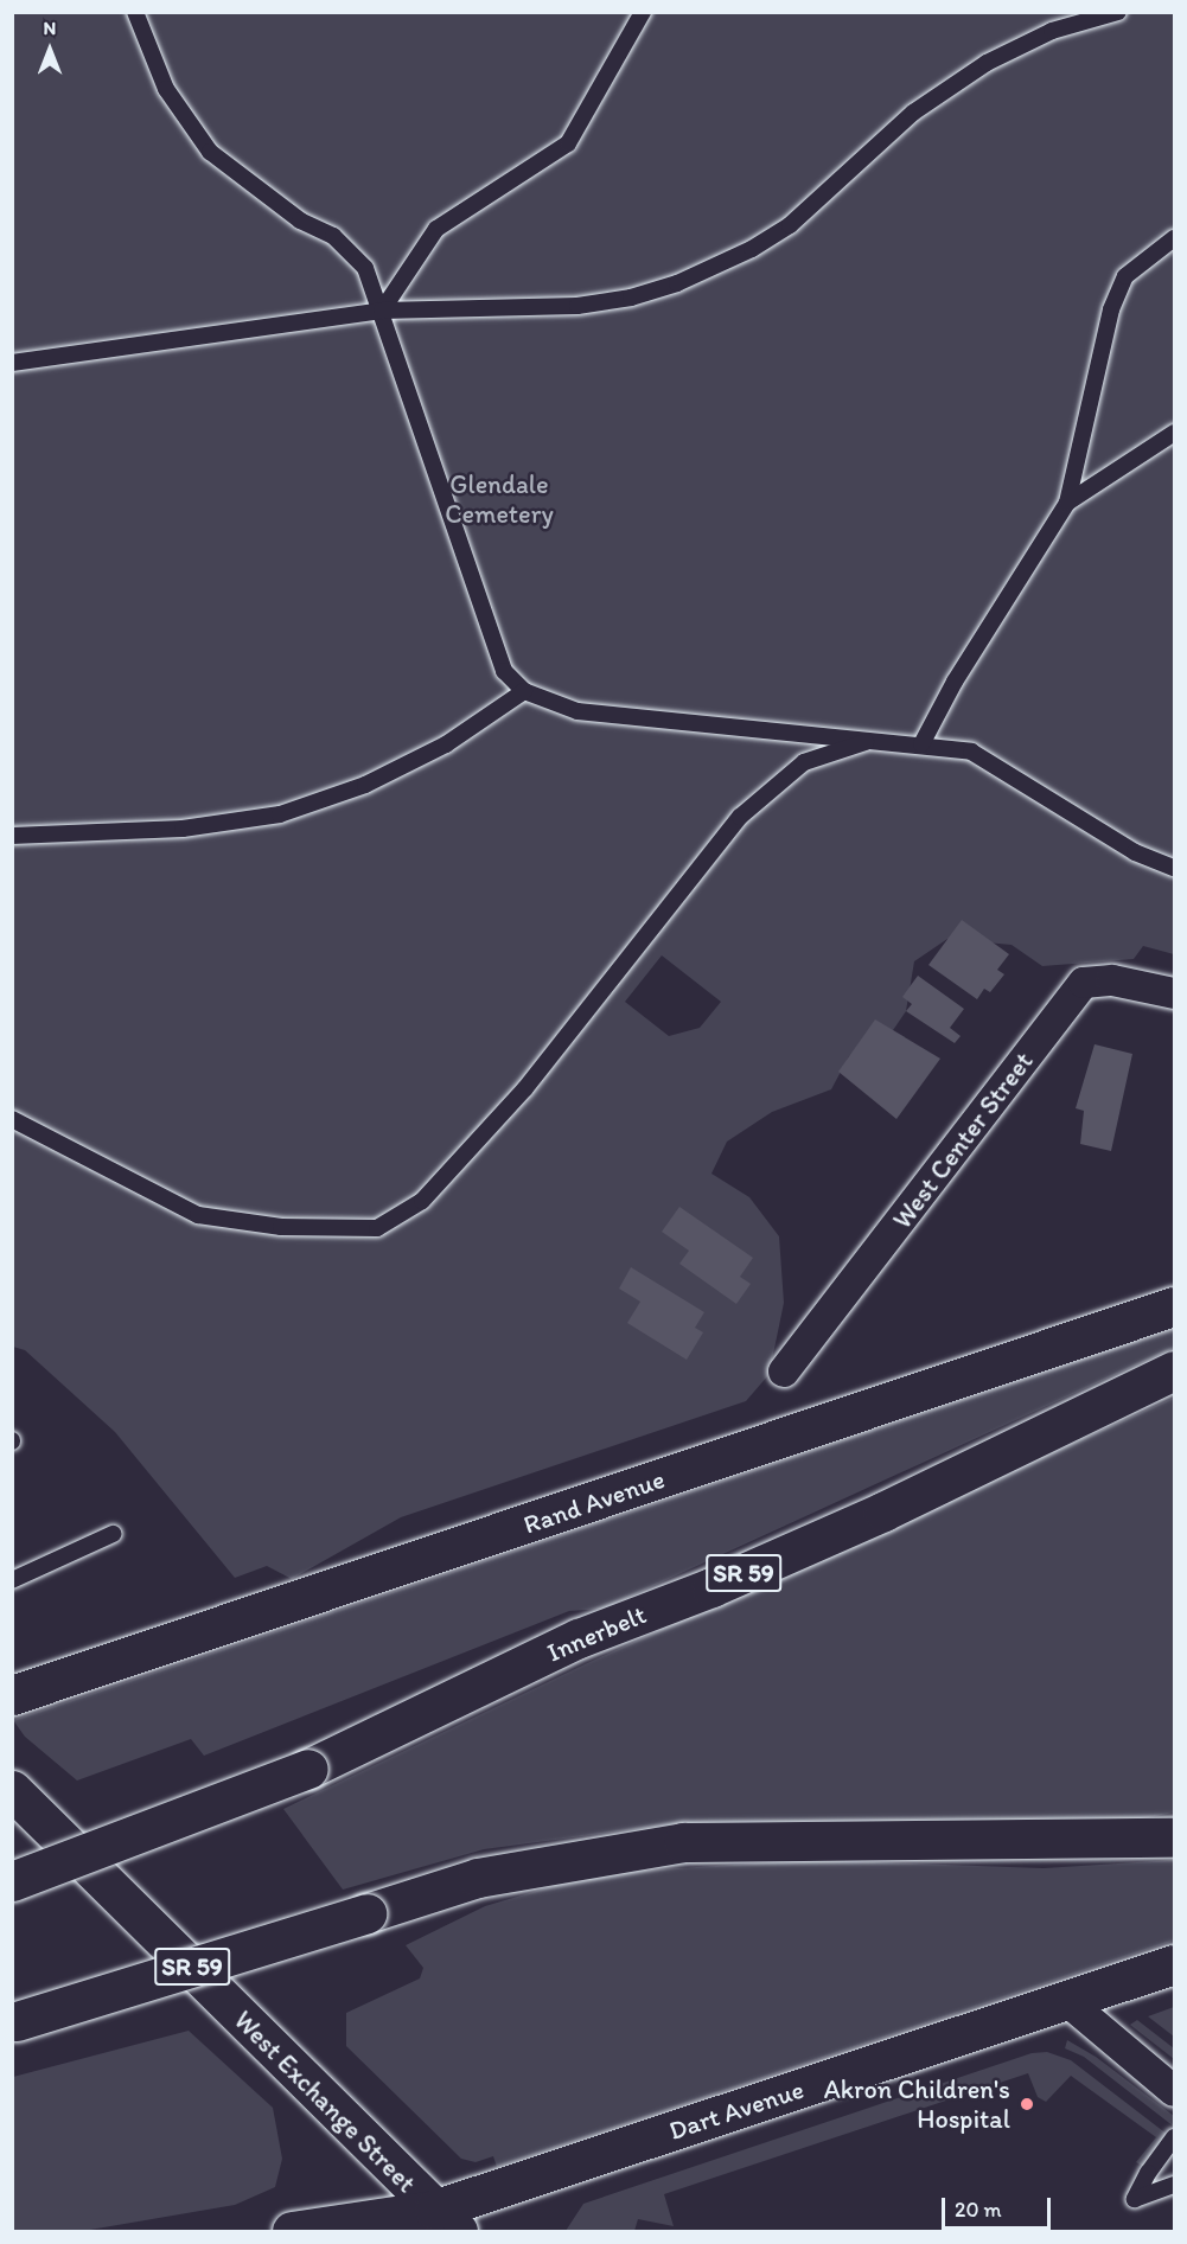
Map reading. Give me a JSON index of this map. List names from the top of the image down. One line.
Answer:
{"streets":{"main road":["Rand Avenue","SR 59","Innerbelt","West Exchange Street","Dart Avenue"],"street":["West Center Street"]},"crossings":[["West Exchange Street","Dart Avenue"]],"parks":["Glendale Cemetery"],"places":["Akron Children's Hospital"],"scale_bar":"20 m","north":"top"}
